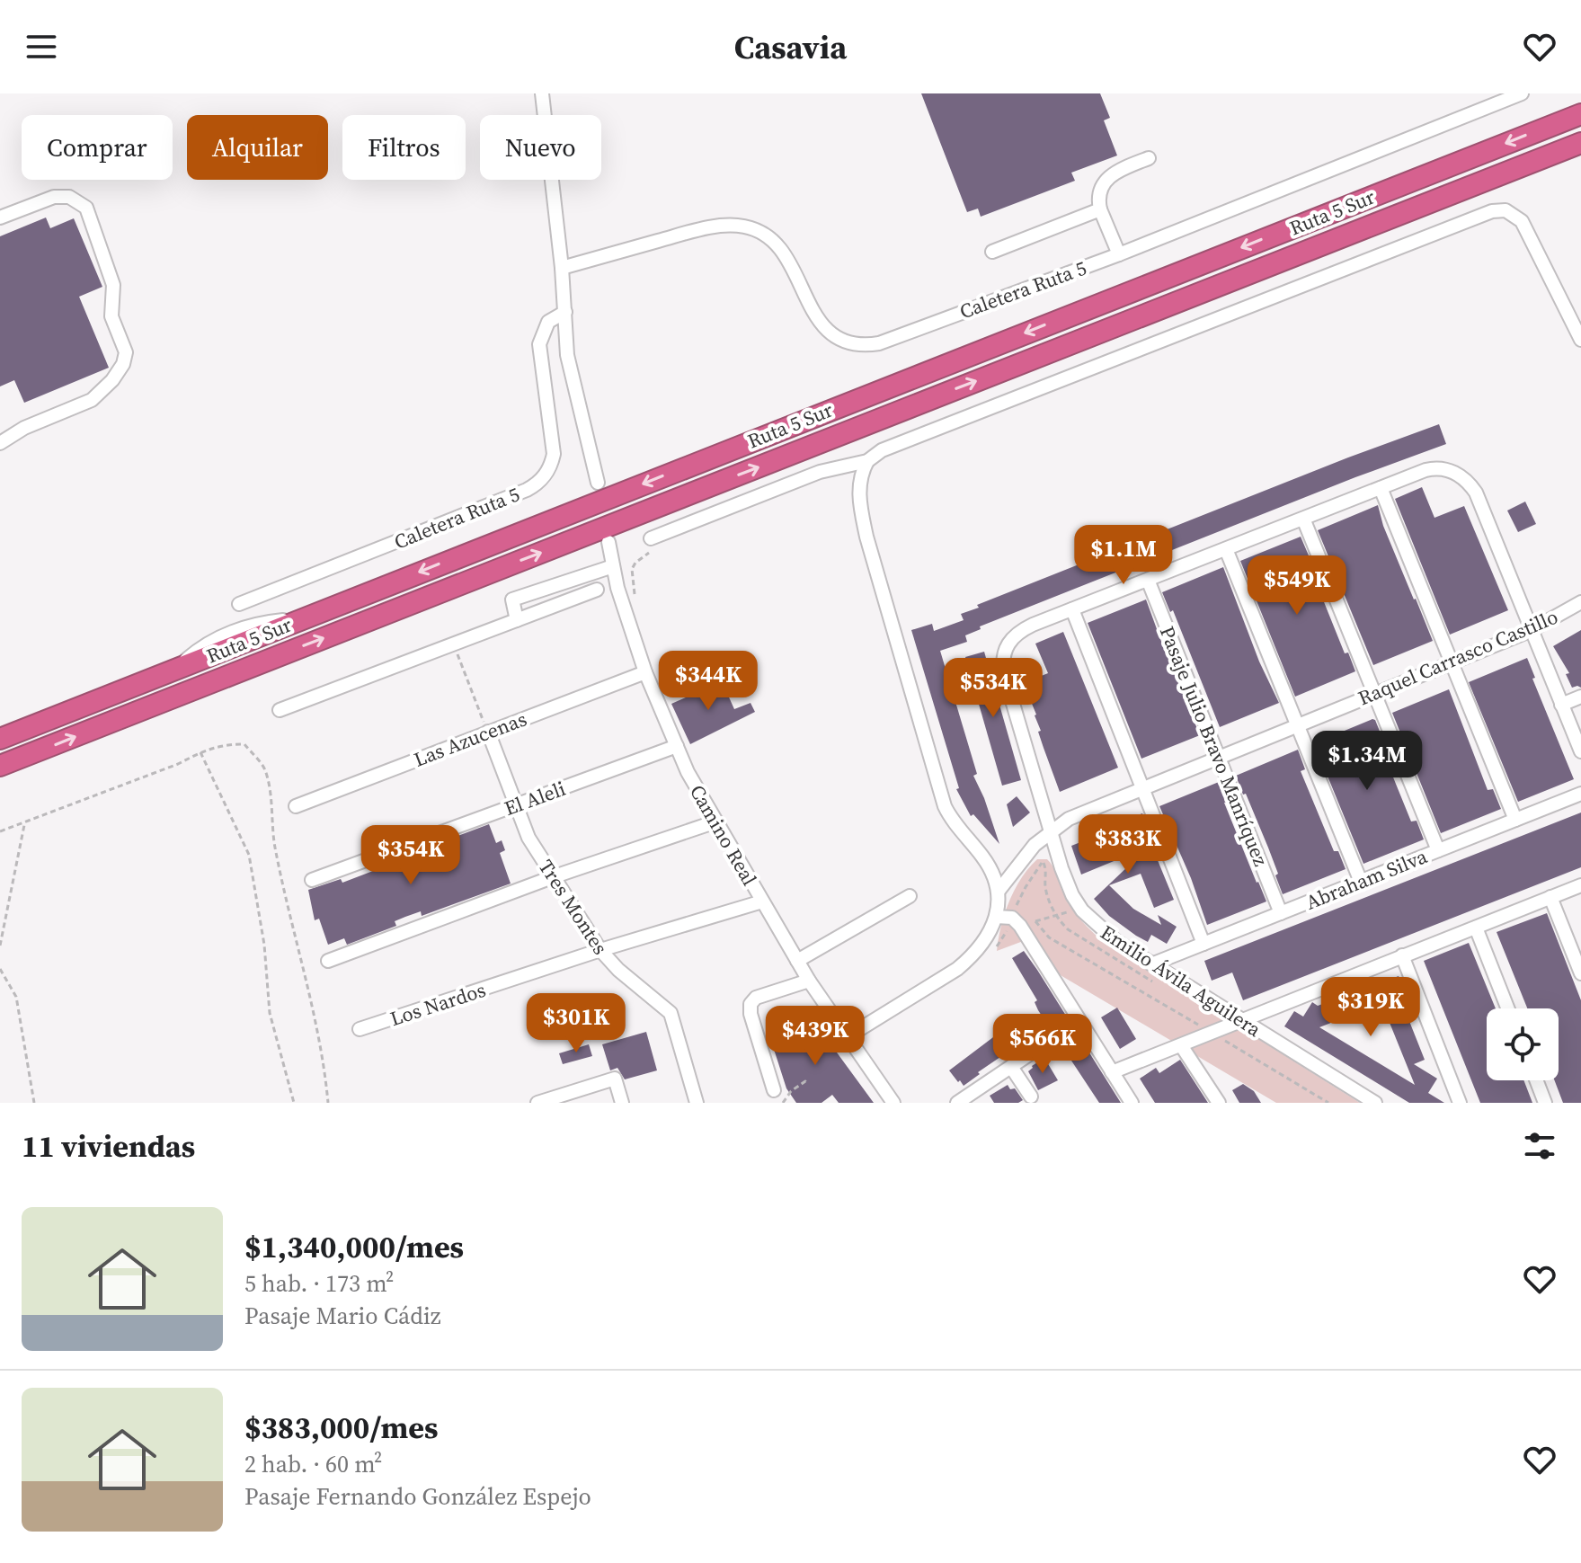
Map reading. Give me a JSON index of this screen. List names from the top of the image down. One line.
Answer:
{"streets":{"highway":["Ruta 5 Sur"],"street":["Caletera Ruta 5","Raquel Carrasco Castillo","Las Azucenas","Pasaje Julio Bravo Manríquez","El Aleli","Camino Real","Abraham Silva","Tres Montes","Emilio Ávila Aguilera","Los Nardos"]},"crossings":[["Raquel Carrasco Castillo","Pasaje Julio Bravo Manríquez"],["Raquel Carrasco Castillo","Emilio Ávila Aguilera"],["Las Azucenas","Camino Real"],["Las Azucenas","Tres Montes"],["Pasaje Julio Bravo Manríquez","Abraham Silva"],["El Aleli","Camino Real"],["El Aleli","Tres Montes"],["Camino Real","Los Nardos"],["Abraham Silva","Emilio Ávila Aguilera"],["Tres Montes","Los Nardos"]],"page":{"header":"Casavia","chip":["Comprar","Alquilar","Filtros","Nuevo"],"price":["$1.1M","$549K","$344K","$534K","$1.34M","$383K","$354K","$319K","$301K","$439K","$566K"],"heading":"11 viviendas","list":[{"name":"$1,340,000/mes","note":"5 hab. · 173 m² · Pasaje Mario Cádiz"},{"name":"$383,000/mes","note":"2 hab. · 60 m² · Pasaje Fernando González Espejo"}]}}
